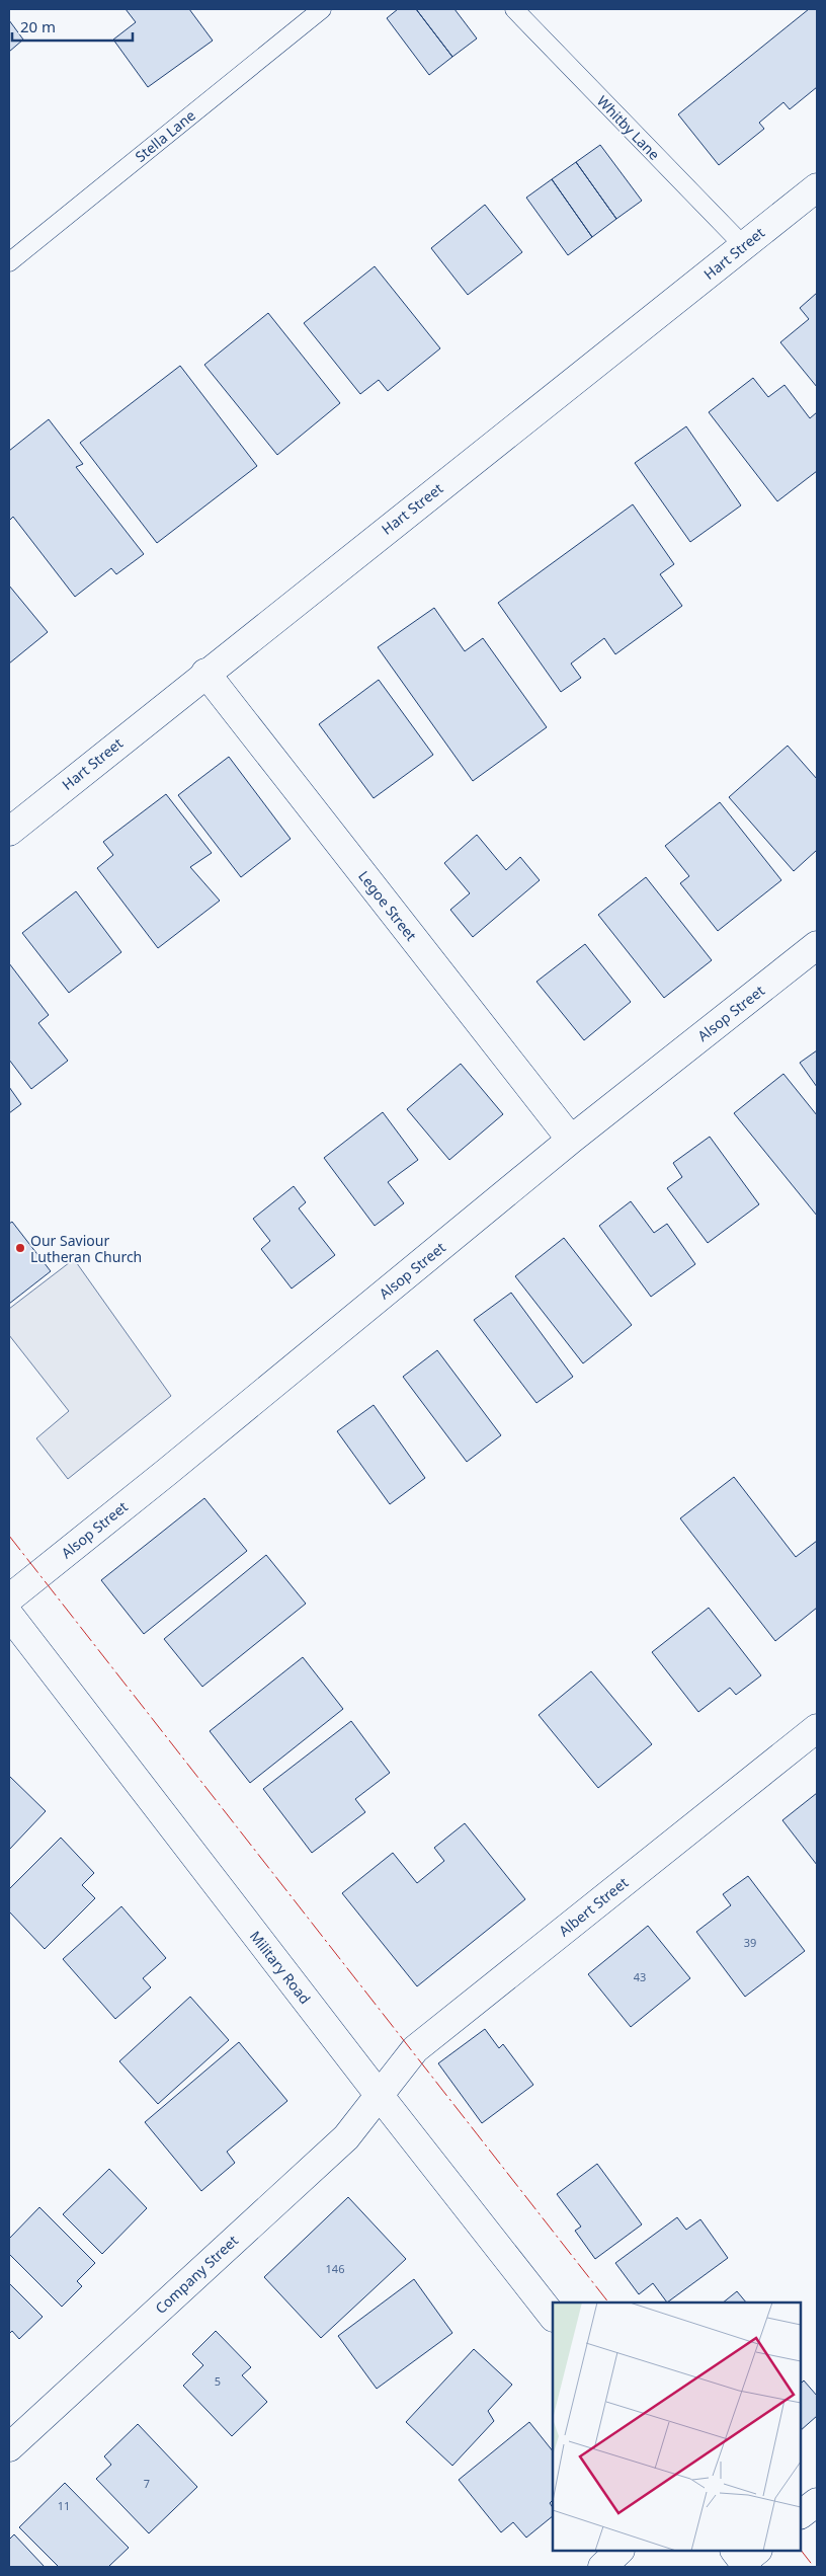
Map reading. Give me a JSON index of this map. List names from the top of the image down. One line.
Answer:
{"streets":{"street":["Hart Street","Legoe Street","Alsop Street","Albert Street","Military Road","Company Street"],"lane":["Whitby Lane","Stella Lane"]},"crossings":[["Whitby Lane","Hart Street"],["Hart Street","Legoe Street"],["Legoe Street","Alsop Street"],["Albert Street","Military Road"],["Albert Street","Company Street"],["Military Road","Company Street"]],"places":["Our Saviour Lutheran Church"],"house_numbers":["39","43","146","5","7","11"],"scale_bar":"20 m"}
